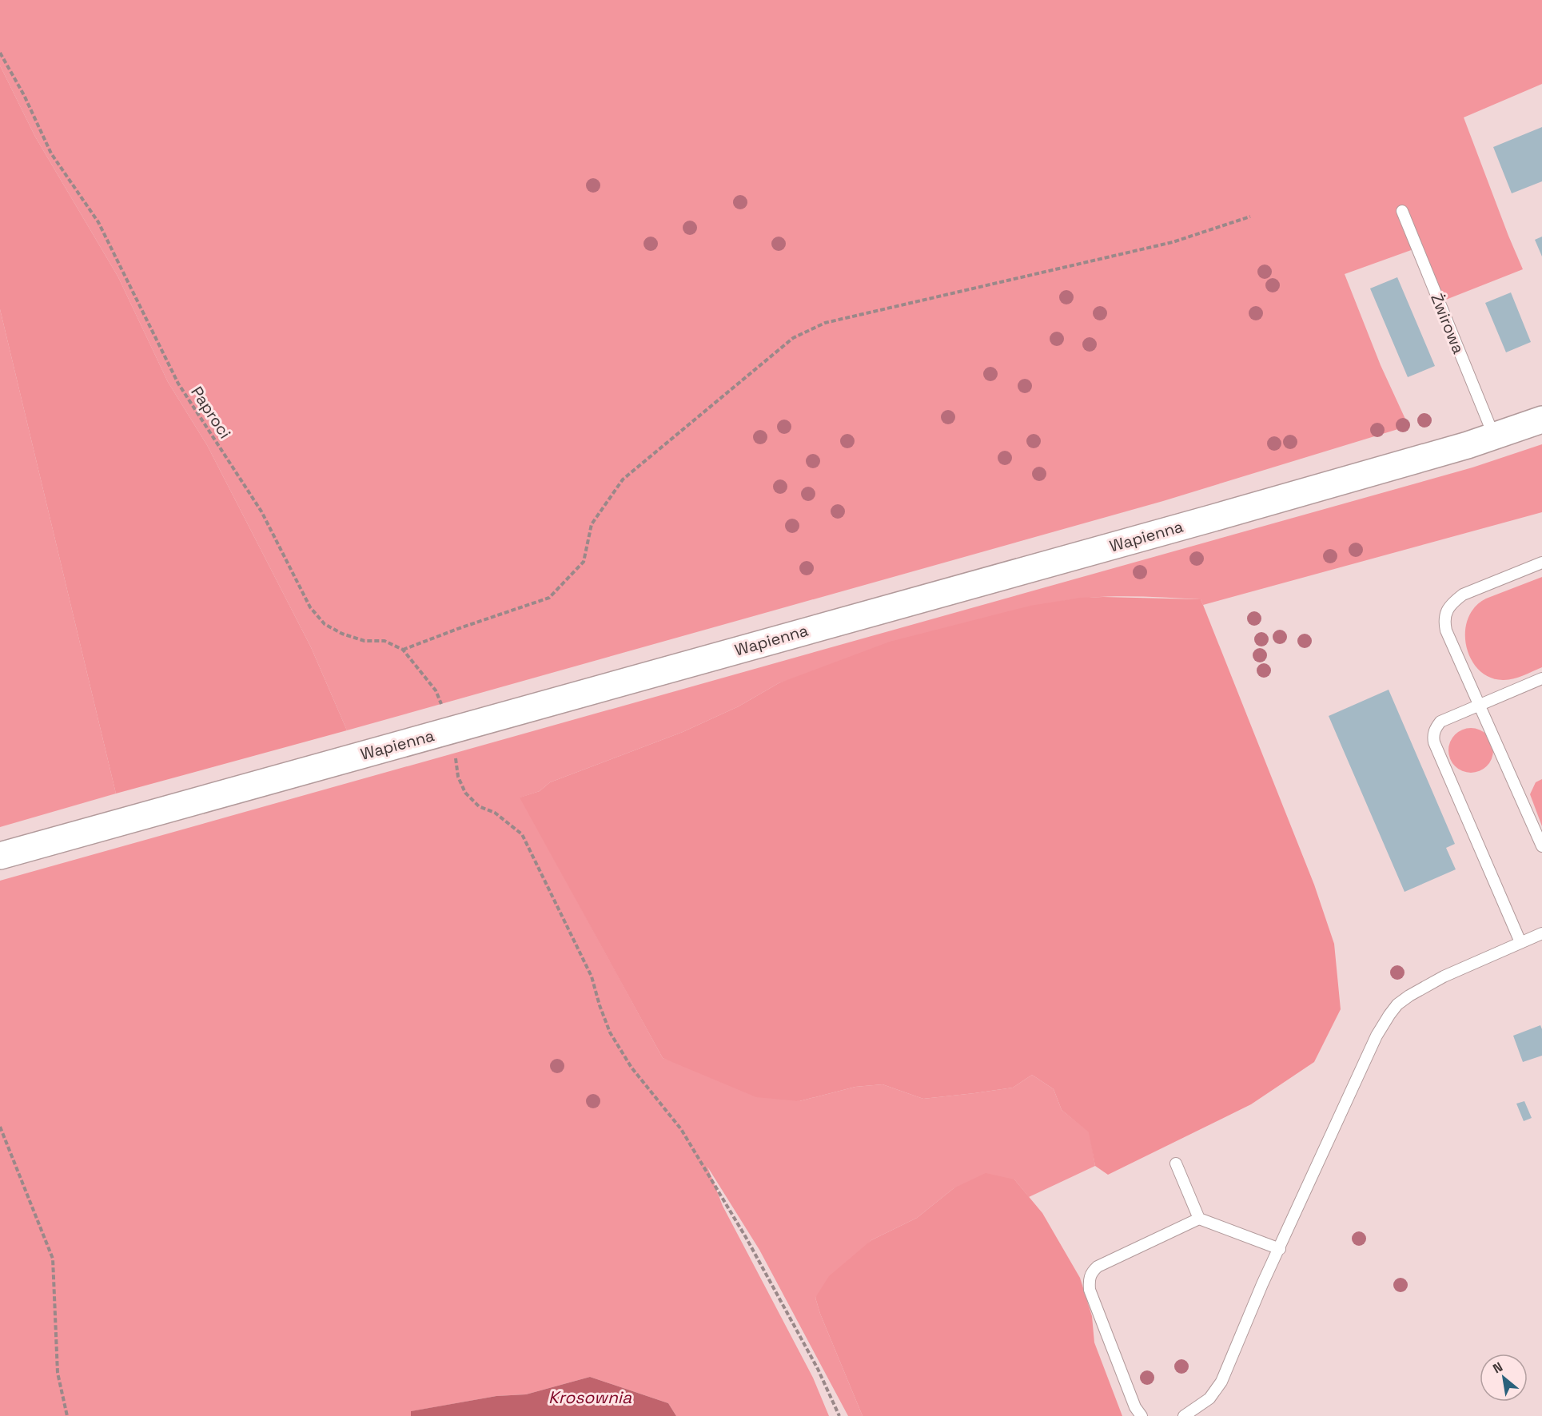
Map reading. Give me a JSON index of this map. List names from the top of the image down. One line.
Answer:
{"streets":{"street":["Wapienna"],"lane":["Żwirowa"],"path":["Paproci"]},"crossings":[["Żwirowa","Wapienna"]],"water":["Krosownia"],"north":"top left"}
